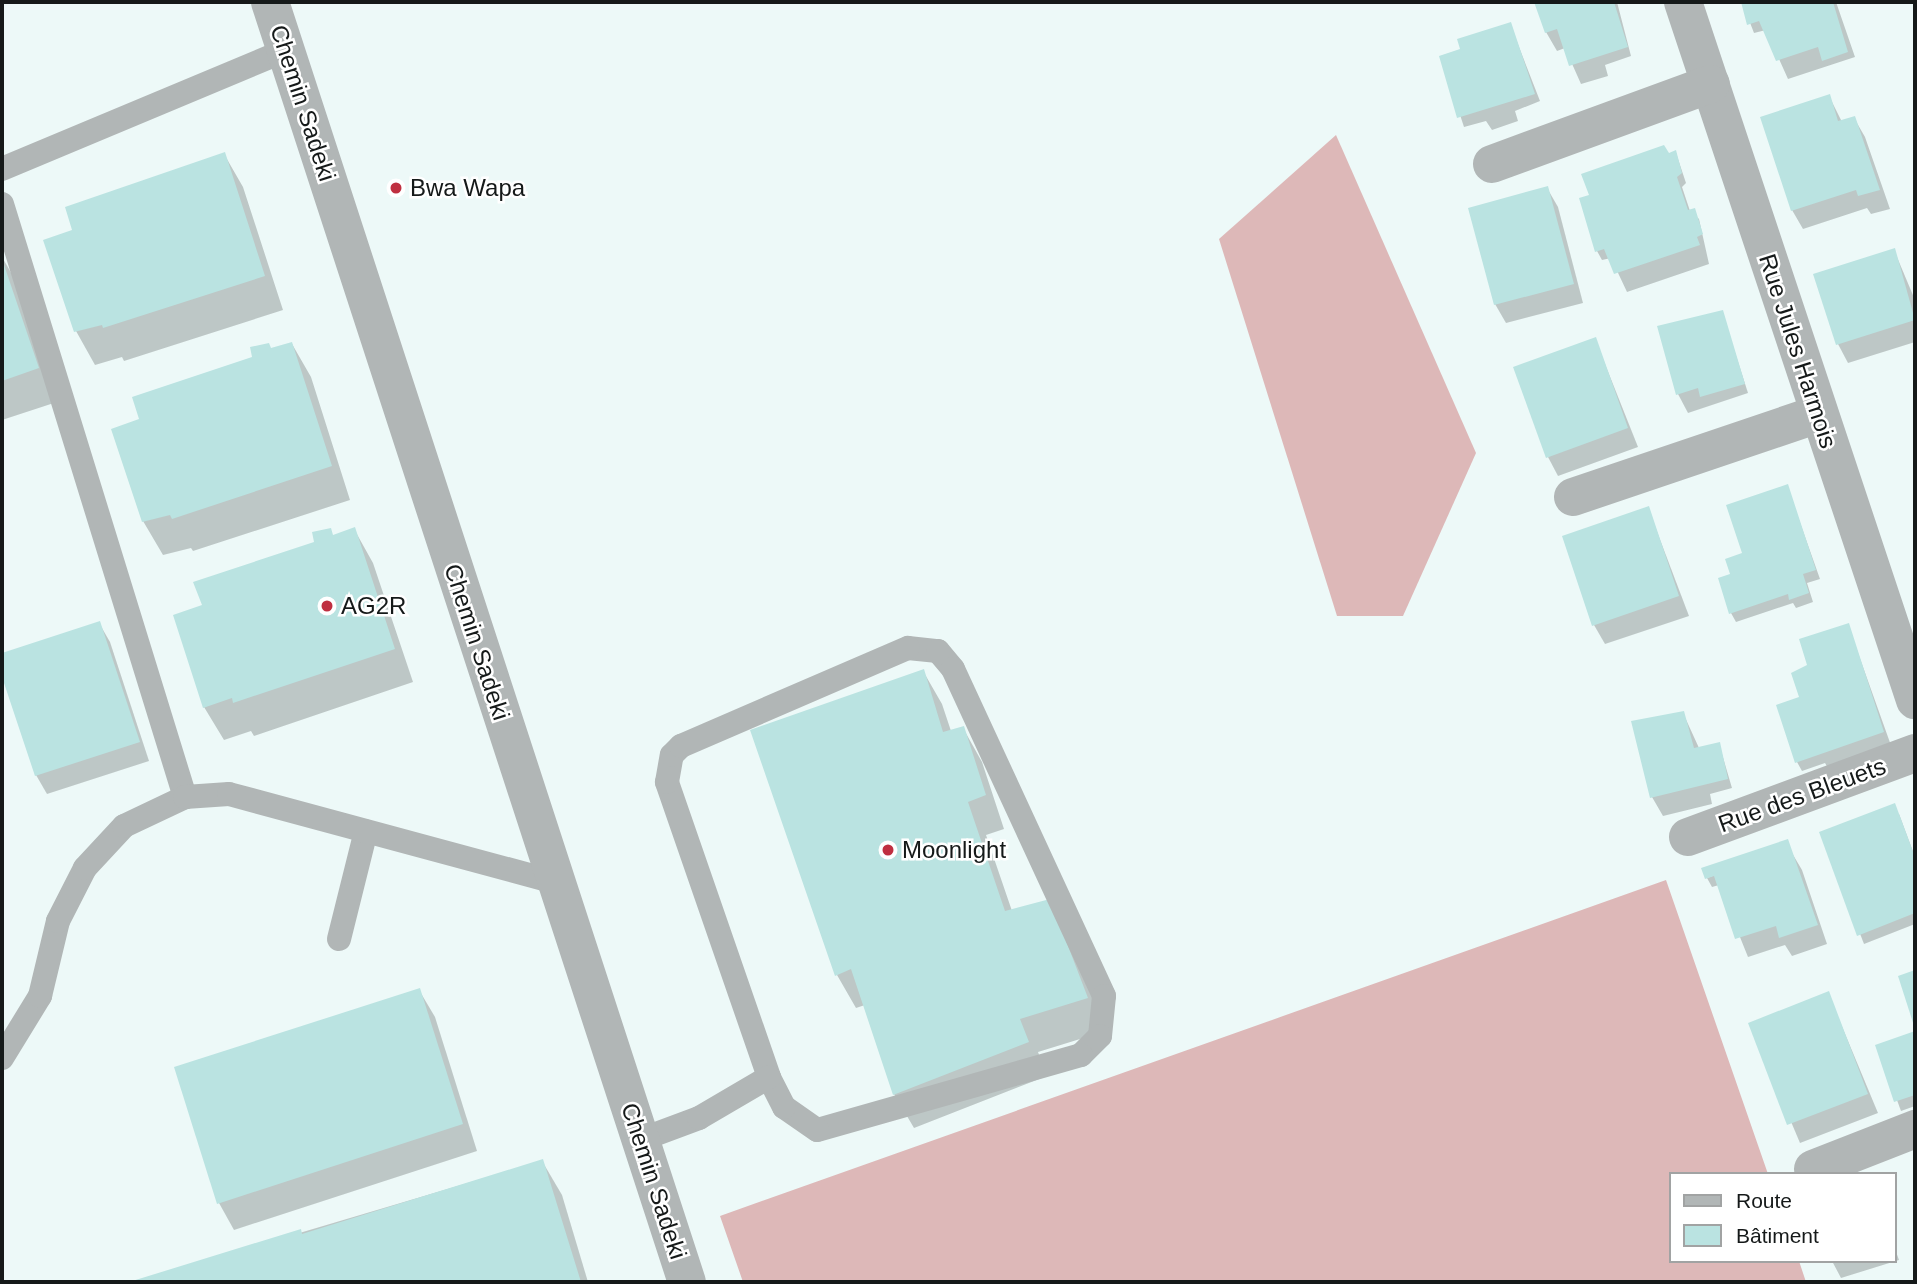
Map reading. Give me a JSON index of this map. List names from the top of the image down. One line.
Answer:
{"streets":{"street":["Chemin Sadeki","Rue Jules Harmois","Rue des Bleuets"]},"places":["Bwa Wapa","AG2R","Moonlight"],"legend":["Route","Bâtiment"]}
